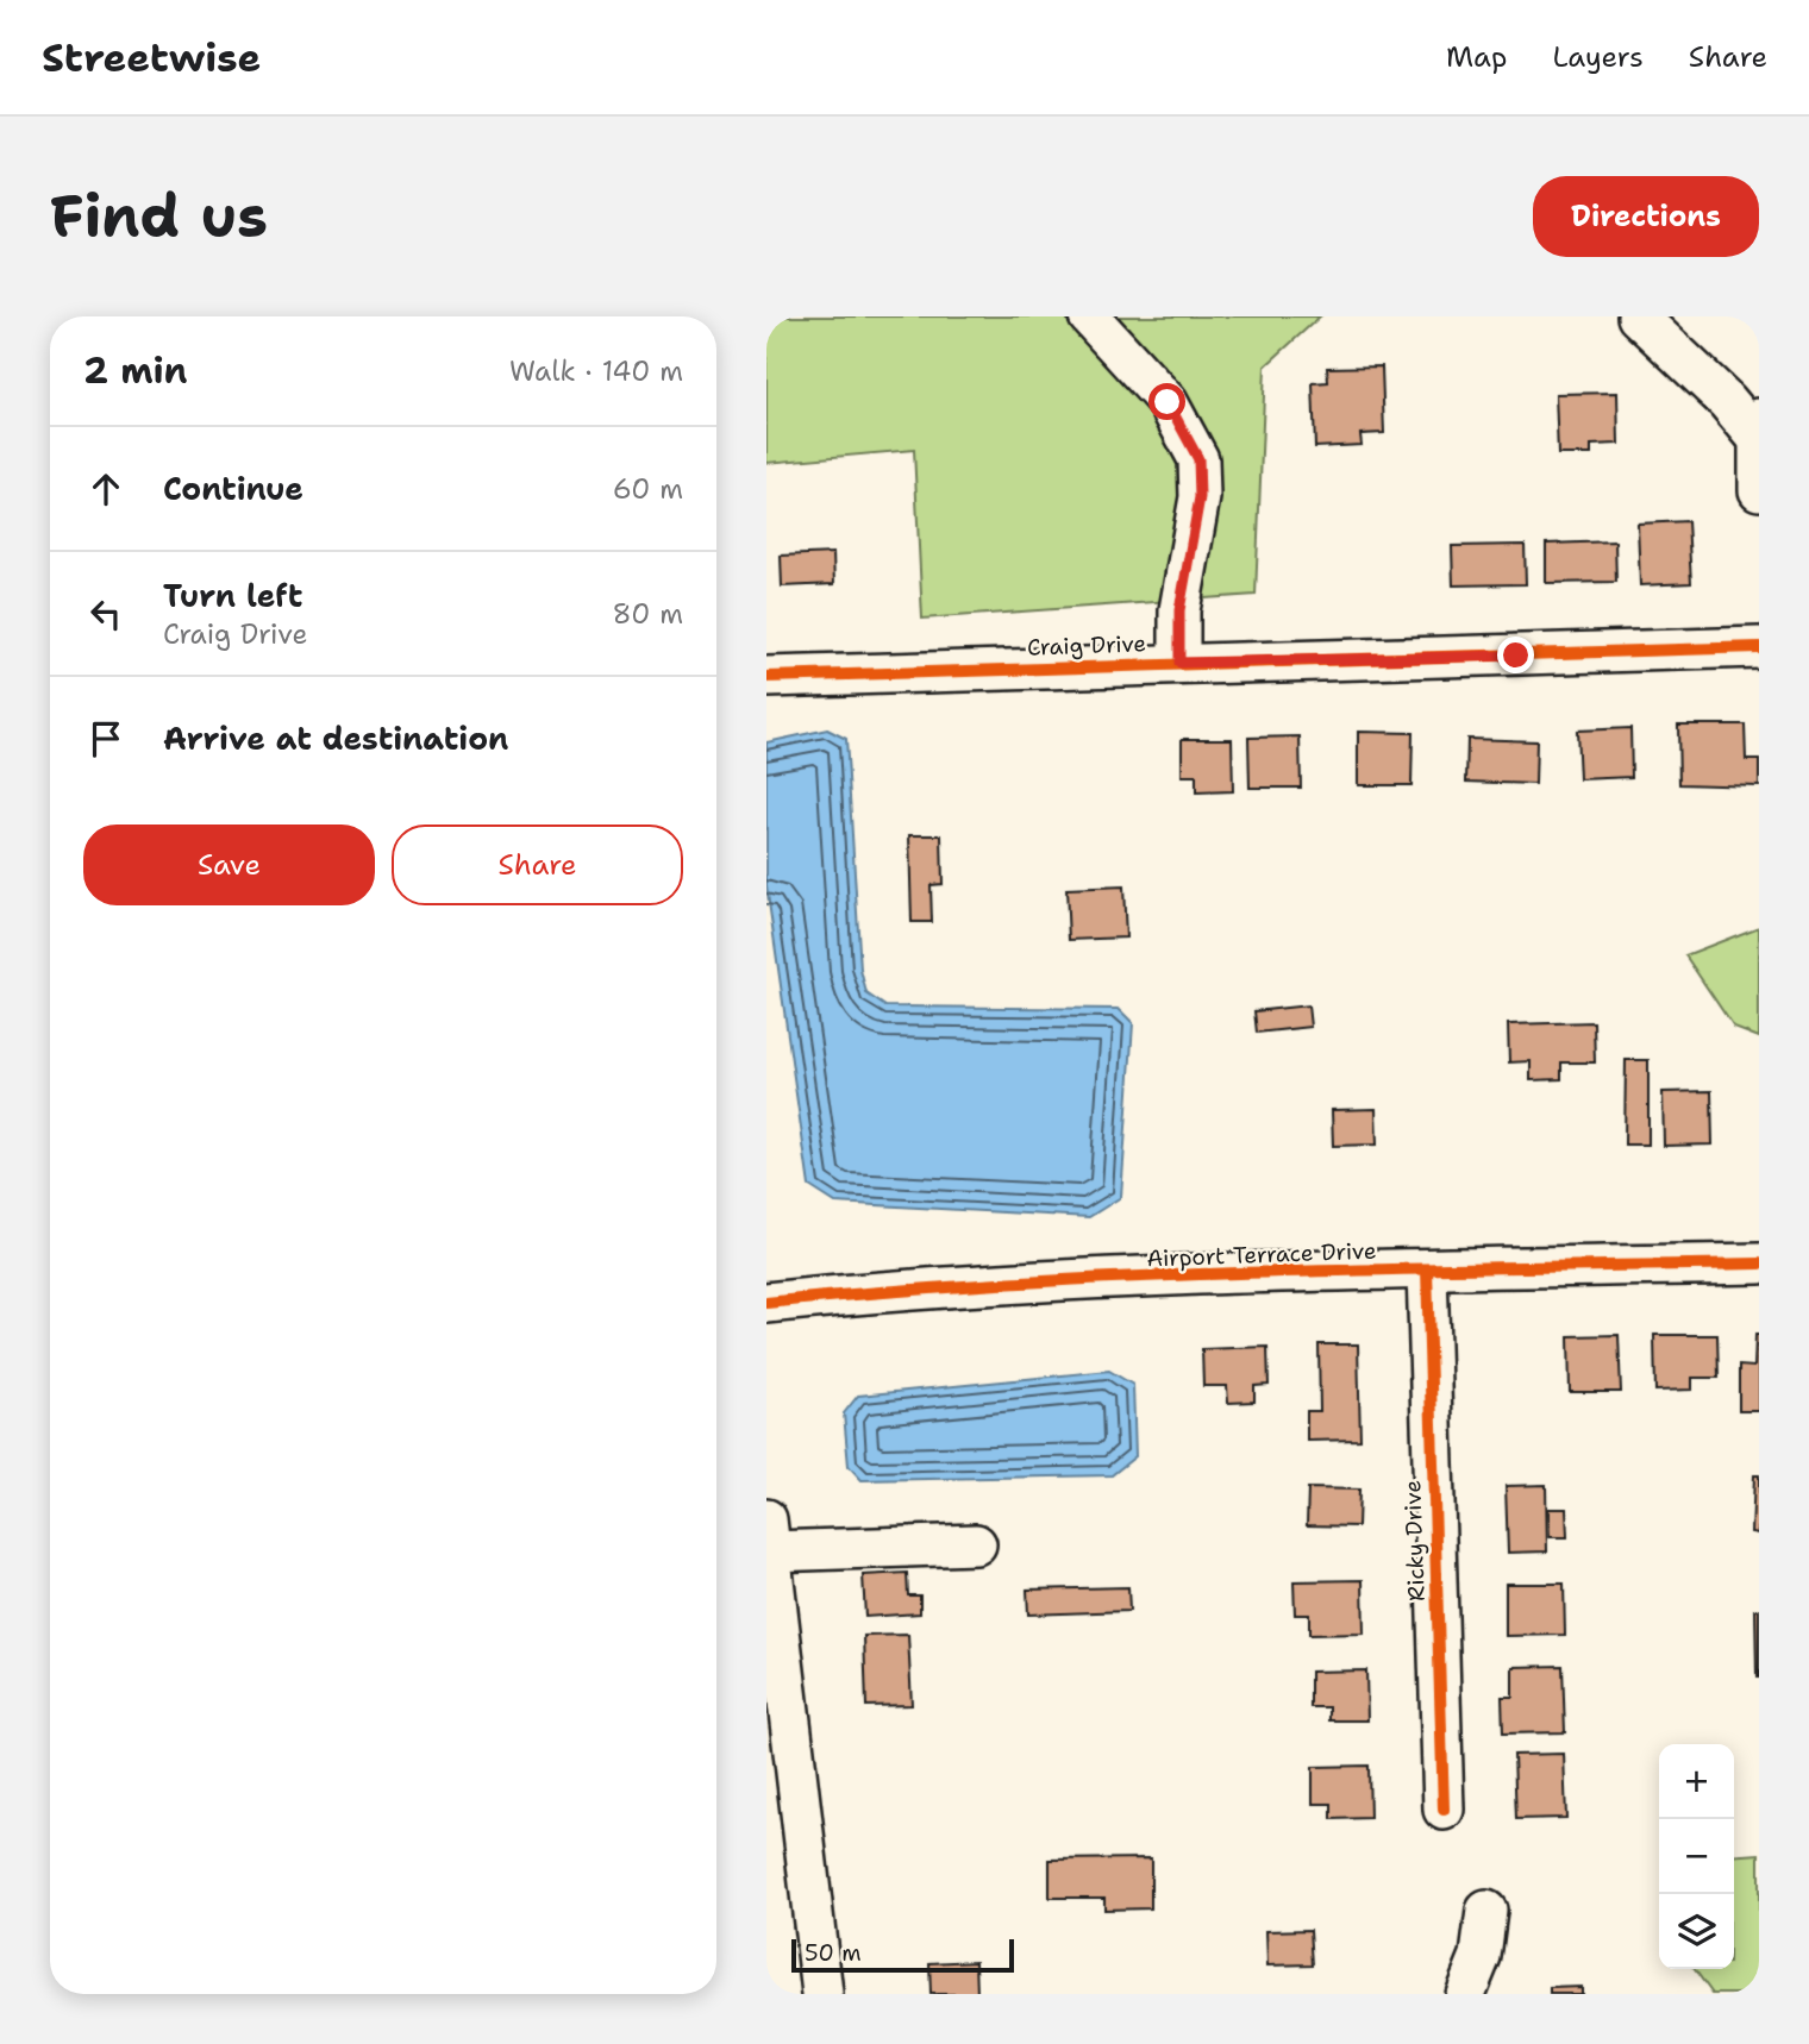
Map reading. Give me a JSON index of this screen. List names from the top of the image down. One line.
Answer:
{"streets":{"street":["Craig Drive","Airport Terrace Drive","Ricky Drive"]},"crossings":[["Airport Terrace Drive","Ricky Drive"]],"scale_bar":"50 m","page":{"header":"Streetwise","nav":["Map","Layers","Share"],"buttons":["Directions",["Save","Share"]],"title":"Find us","heading":["2 min","Walk · 140 m"],"list":[["Continue","60 m"],["Turn left","Craig Drive","80 m"],"Arrive at destination"],"map_buttons":["+","−"],"scale":"50 m"}}
